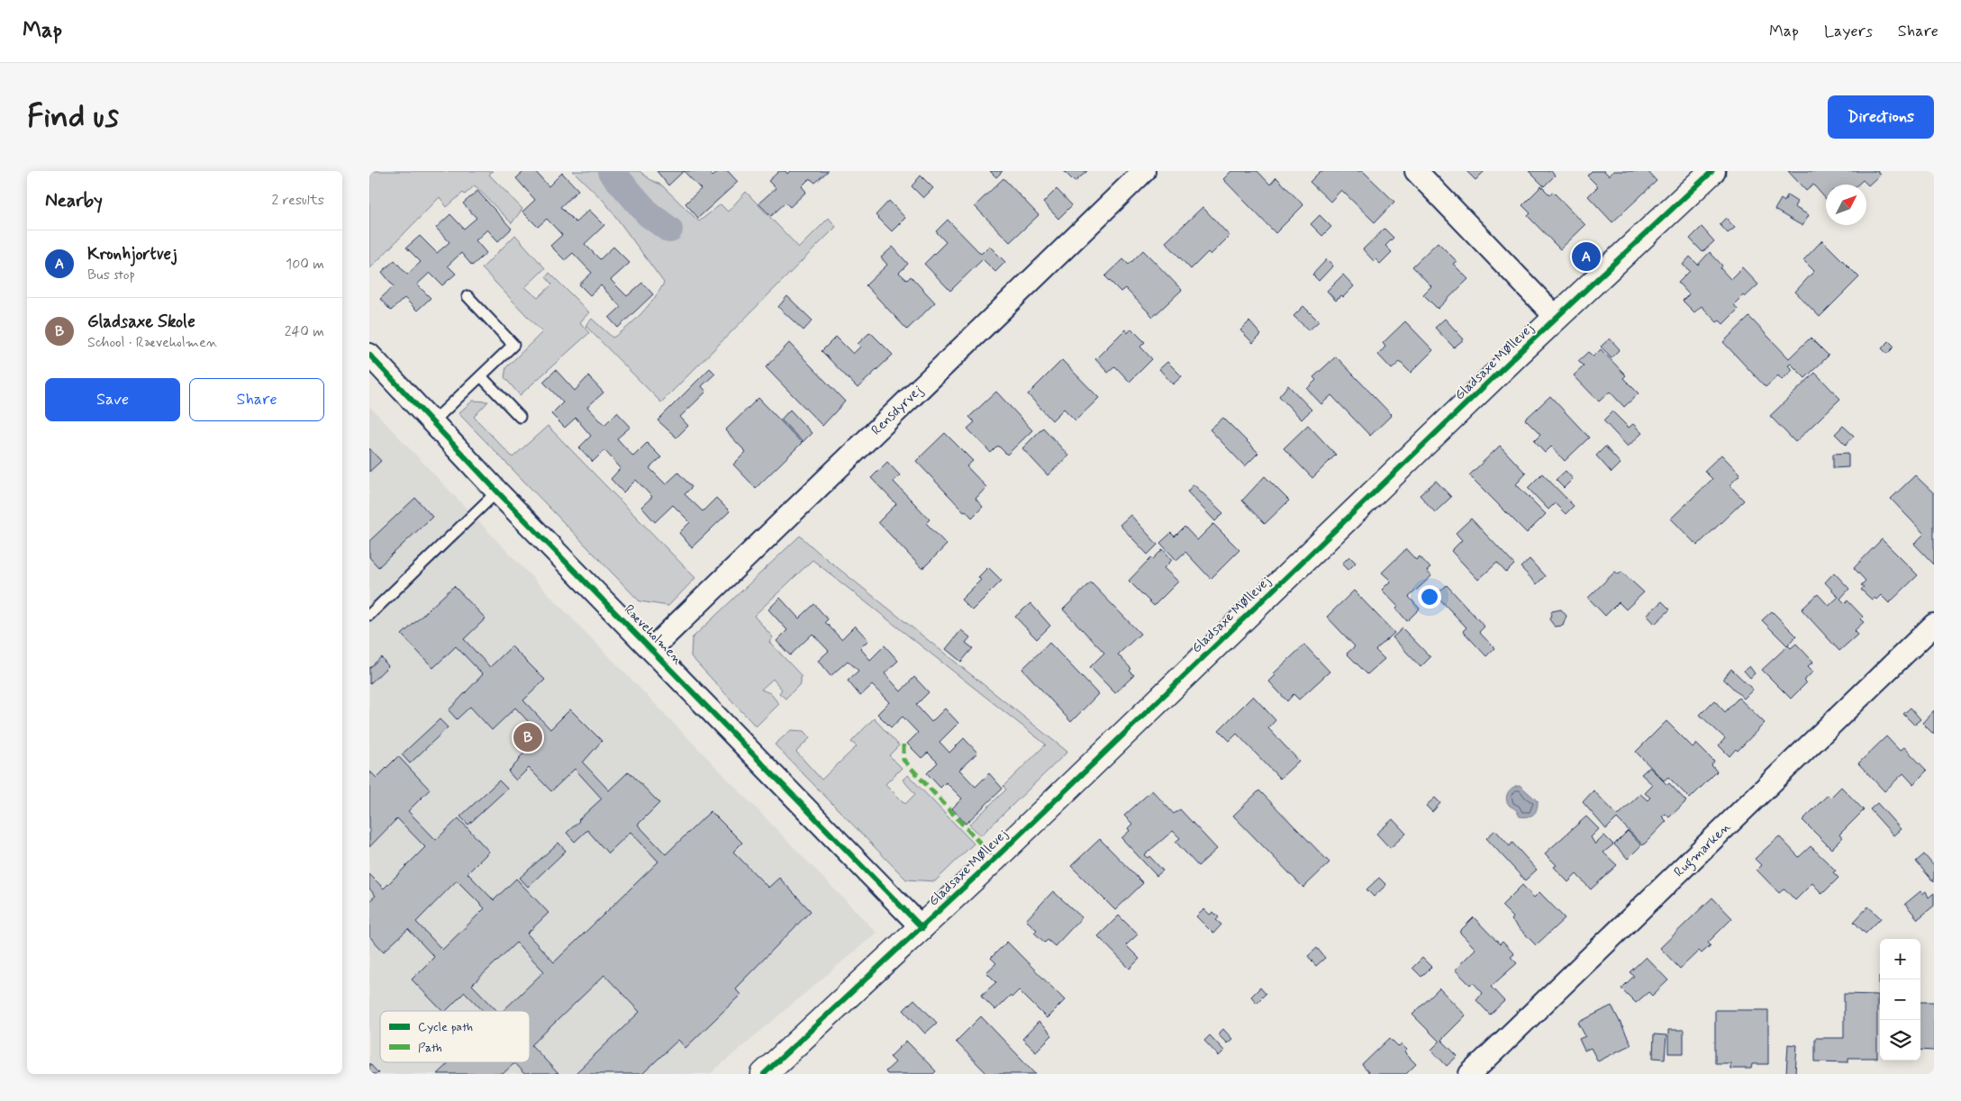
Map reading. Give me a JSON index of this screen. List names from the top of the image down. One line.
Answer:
{"streets":{"street":["Gladsaxe Møllevej","Rensdyrvej","Ræveholmen","Rugmarken"]},"crossings":[["Gladsaxe Møllevej","Ræveholmen"],["Rensdyrvej","Ræveholmen"]],"legend":["Cycle path","Path"],"north":"top right","page":{"header":"Map","nav":["Map","Layers","Share"],"buttons":["Directions",["Save","Share"]],"title":"Find us","heading":["Nearby","2 results"],"list":[{"mark":"A","name":"Kronhjortvej","note":"Bus stop","value":"100 m"},{"mark":"B","name":"Gladsaxe Skole","note":"School · Ræveholmen","value":"240 m"}],"pins":["A","B"],"map_buttons":["+","−"]}}
